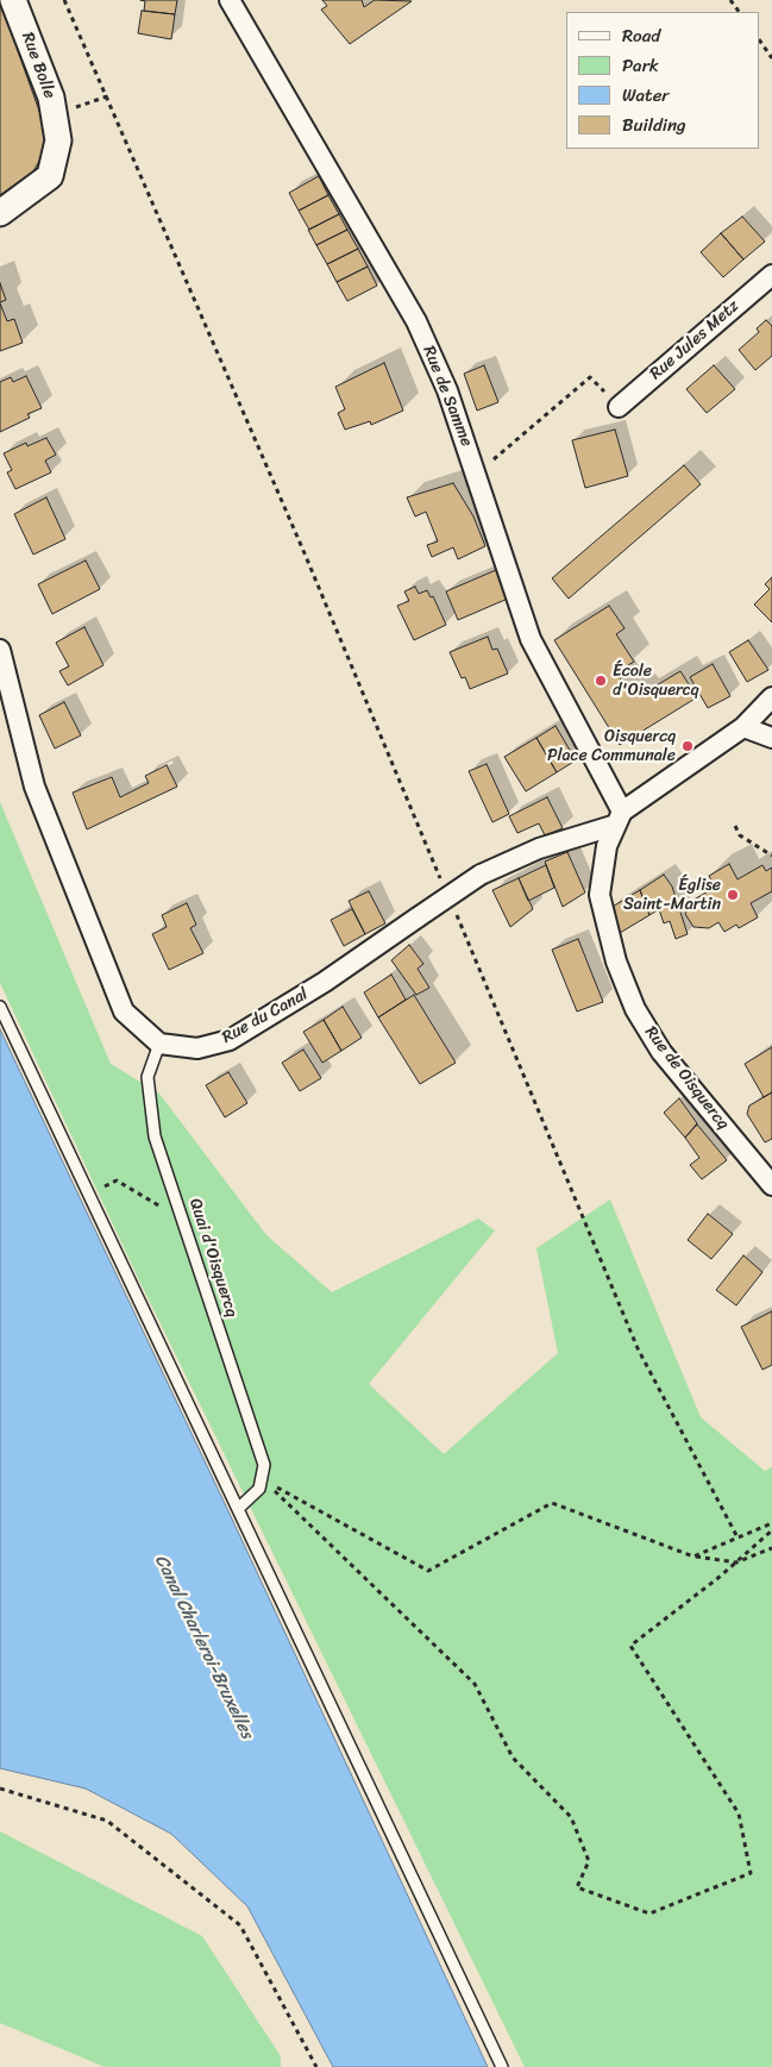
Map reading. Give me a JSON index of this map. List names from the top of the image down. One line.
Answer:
{"streets":{"street":["Rue Bolle","Rue Jules Metz","Rue de Samme","Rue du Canal","Rue de Oisquercq"],"lane":["Quai d'Oisquercq"]},"crossings":[["Rue de Samme","Rue du Canal"],["Rue de Samme","Rue de Oisquercq"],["Rue du Canal","Rue de Oisquercq"],["Rue du Canal","Quai d'Oisquercq"]],"water":["Canal Charleroi-Bruxelles"],"places":["École d'Oisquercq","Oisquercq Place Communale","Église Saint-Martin"],"legend":["Road","Park","Water","Building"]}
